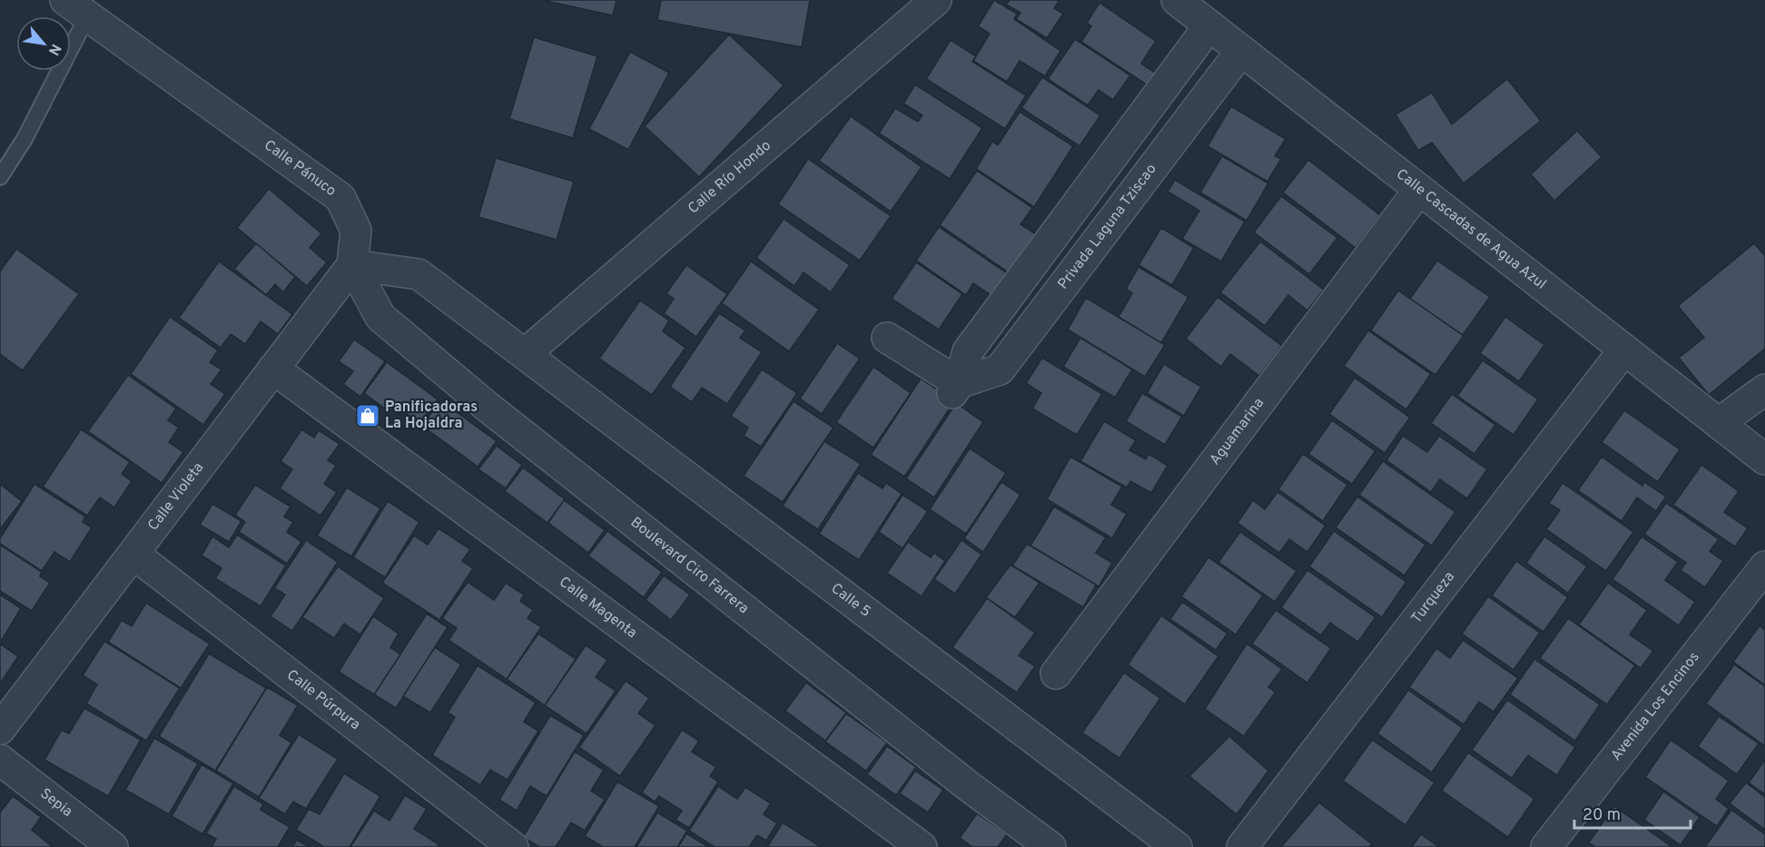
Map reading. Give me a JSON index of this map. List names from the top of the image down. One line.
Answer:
{"streets":{"street":["Calle Pánuco","Calle Río Hondo","Privada Laguna Tziscao","Calle Cascadas de Agua Azul","Aguamarina","Calle Violeta","Boulevard Ciro Farrera","Turqueza","Calle 5","Calle Magenta","Calle Púrpura","Avenida Los Encinos","Sepia"]},"crossings":[["Calle Pánuco","Calle Violeta"],["Calle Pánuco","Boulevard Ciro Farrera"],["Calle Río Hondo","Calle 5"],["Privada Laguna Tziscao","Calle Cascadas de Agua Azul"],["Calle Cascadas de Agua Azul","Aguamarina"],["Calle Cascadas de Agua Azul","Turqueza"],["Calle Violeta","Boulevard Ciro Farrera"],["Calle Violeta","Calle Magenta"],["Calle Violeta","Calle Púrpura"]],"places":{"shop":["Panificadoras La Hojaldra"]},"scale_bar":"20 m","north":"bottom right"}
